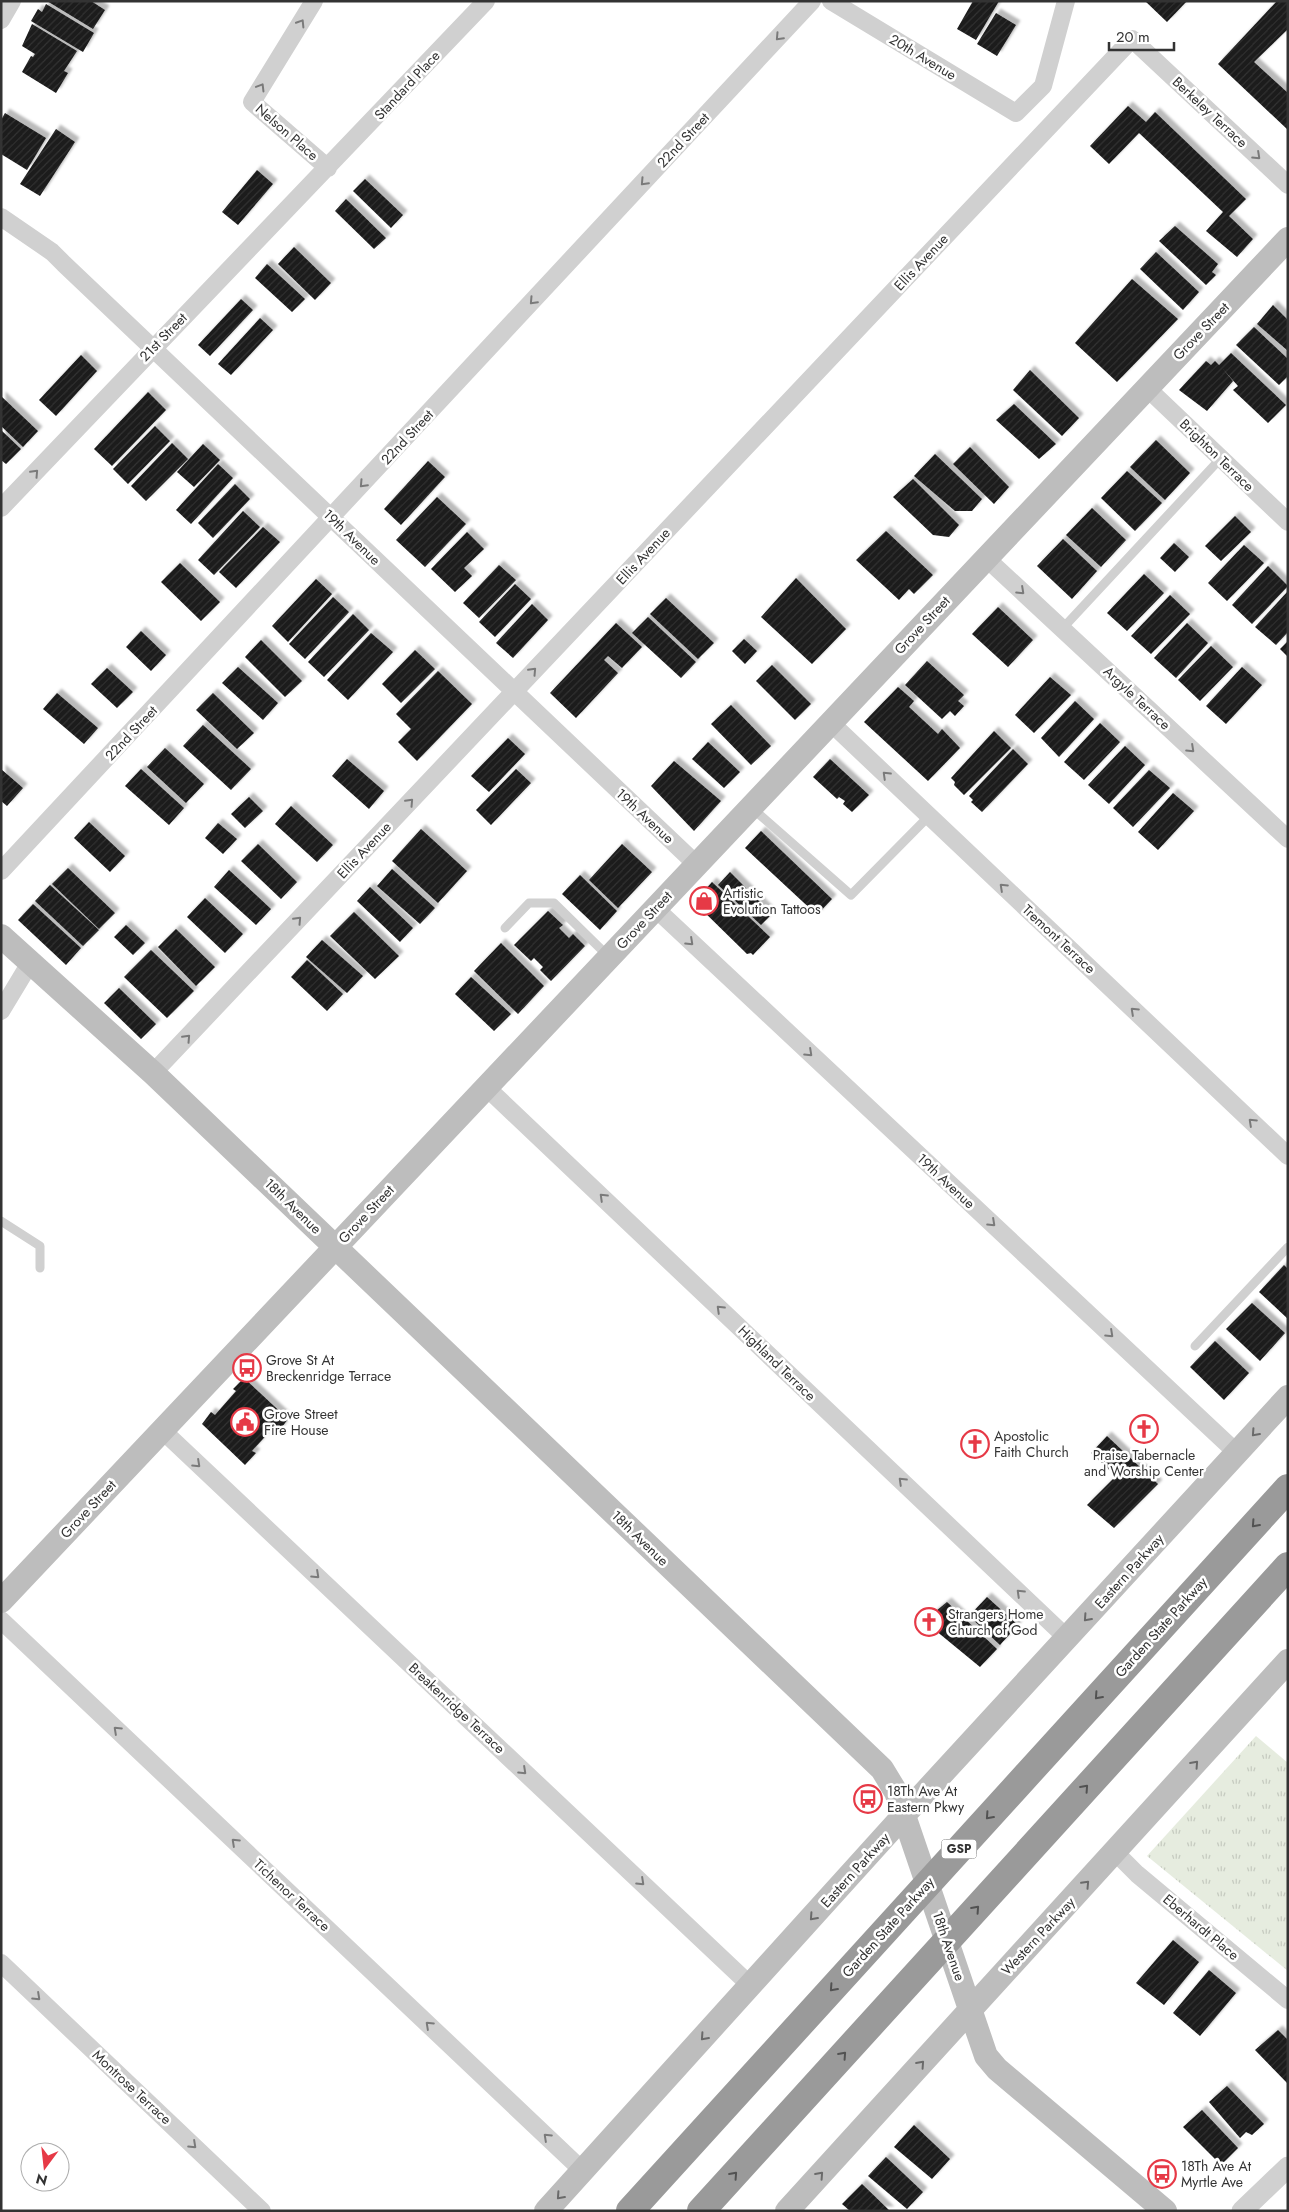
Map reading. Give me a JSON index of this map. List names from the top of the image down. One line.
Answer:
{"streets":{"highway":["Garden State Parkway","GSP"],"main road":["Grove Street","18th Avenue","Eastern Parkway","Western Parkway"],"street":["20th Avenue","Standard Place","Berkeley Terrace","Nelson Place","22nd Street","Ellis Avenue","21st Street","Brighton Terrace","19th Avenue","Argyle Terrace","Tremont Terrace","Highland Terrace","Breakenridge Terrace","Tichenor Terrace","Eberhardt Place","Montrose Terrace"]},"crossings":[["Standard Place","Nelson Place"],["Standard Place","21st Street"],["Berkeley Terrace","Ellis Avenue"],["Nelson Place","21st Street"],["22nd Street","19th Avenue"],["Ellis Avenue","19th Avenue"],["Ellis Avenue","18th Avenue"],["Grove Street","Brighton Terrace"],["Grove Street","19th Avenue"],["Grove Street","Argyle Terrace"],["Grove Street","Tremont Terrace"],["Grove Street","18th Avenue"],["Grove Street","Highland Terrace"],["Grove Street","Breakenridge Terrace"],["21st Street","19th Avenue"],["19th Avenue","Eastern Parkway"],["18th Avenue","Eastern Parkway"],["18th Avenue","Western Parkway"],["Highland Terrace","Eastern Parkway"],["Eastern Parkway","Breakenridge Terrace"],["Eastern Parkway","Tichenor Terrace"],["Eberhardt Place","Western Parkway"]],"one_way":["Berkeley Terrace","22nd Street","Ellis Avenue","21st Street","19th Avenue","Argyle Terrace","Tremont Terrace","Highland Terrace","Eastern Parkway","Breakenridge Terrace","Tichenor Terrace","Western Parkway","Montrose Terrace"],"places":{"shop":["Artistic Evolution Tattoos"],"bus stop":["Grove St At Breckenridge Terrace","18Th Ave At Eastern Pkwy","18Th Ave At Myrtle Ave"],"public building":["Grove Street Fire House"],"church":["Praise Tabernacle and Worship Center","Apostolic Faith Church","Strangers Home Church of God"]},"scale_bar":"20 m","north":"bottom"}
